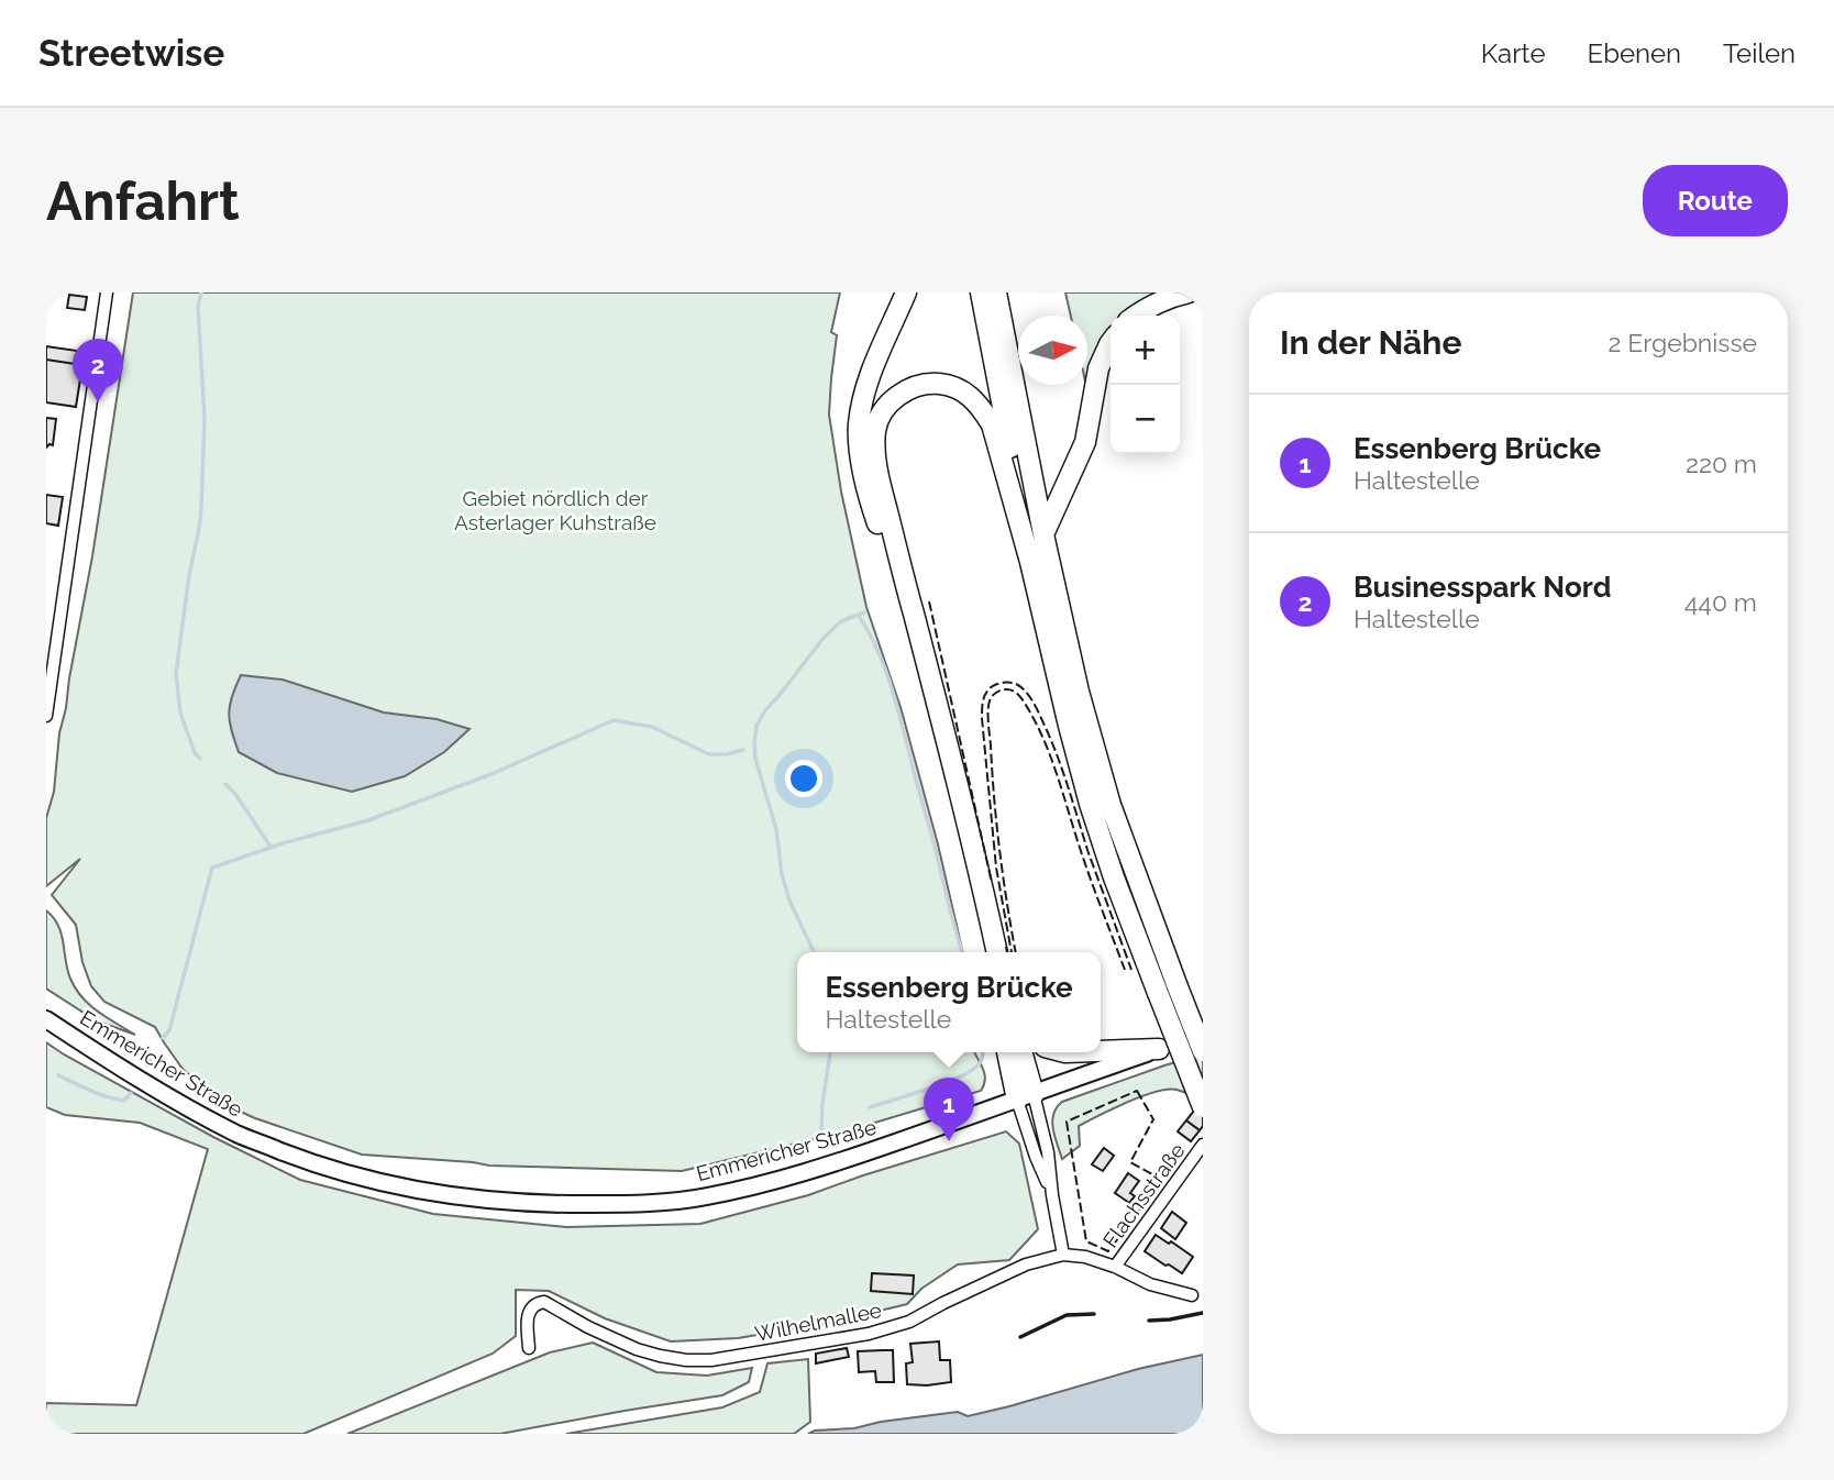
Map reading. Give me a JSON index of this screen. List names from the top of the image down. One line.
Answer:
{"streets":{"main road":["Emmericher Straße"],"street":["Flachsstraße","Wilhelmallee"]},"crossings":[["Flachsstraße","Wilhelmallee"]],"parks":["Gebiet nördlich der Asterlager Kuhstraße"],"north":"right","page":{"header":"Streetwise","nav":["Karte","Ebenen","Teilen"],"buttons":"Route","title":"Anfahrt","heading":["In der Nähe","2 Ergebnisse"],"map_buttons":["+","−"],"pins":["2","1"],"list":[{"mark":"1","name":"Essenberg Brücke","note":"Haltestelle","value":"220 m"},{"mark":"2","name":"Businesspark Nord","note":"Haltestelle","value":"440 m"}],"popup":["Essenberg Brücke","Haltestelle"]}}
